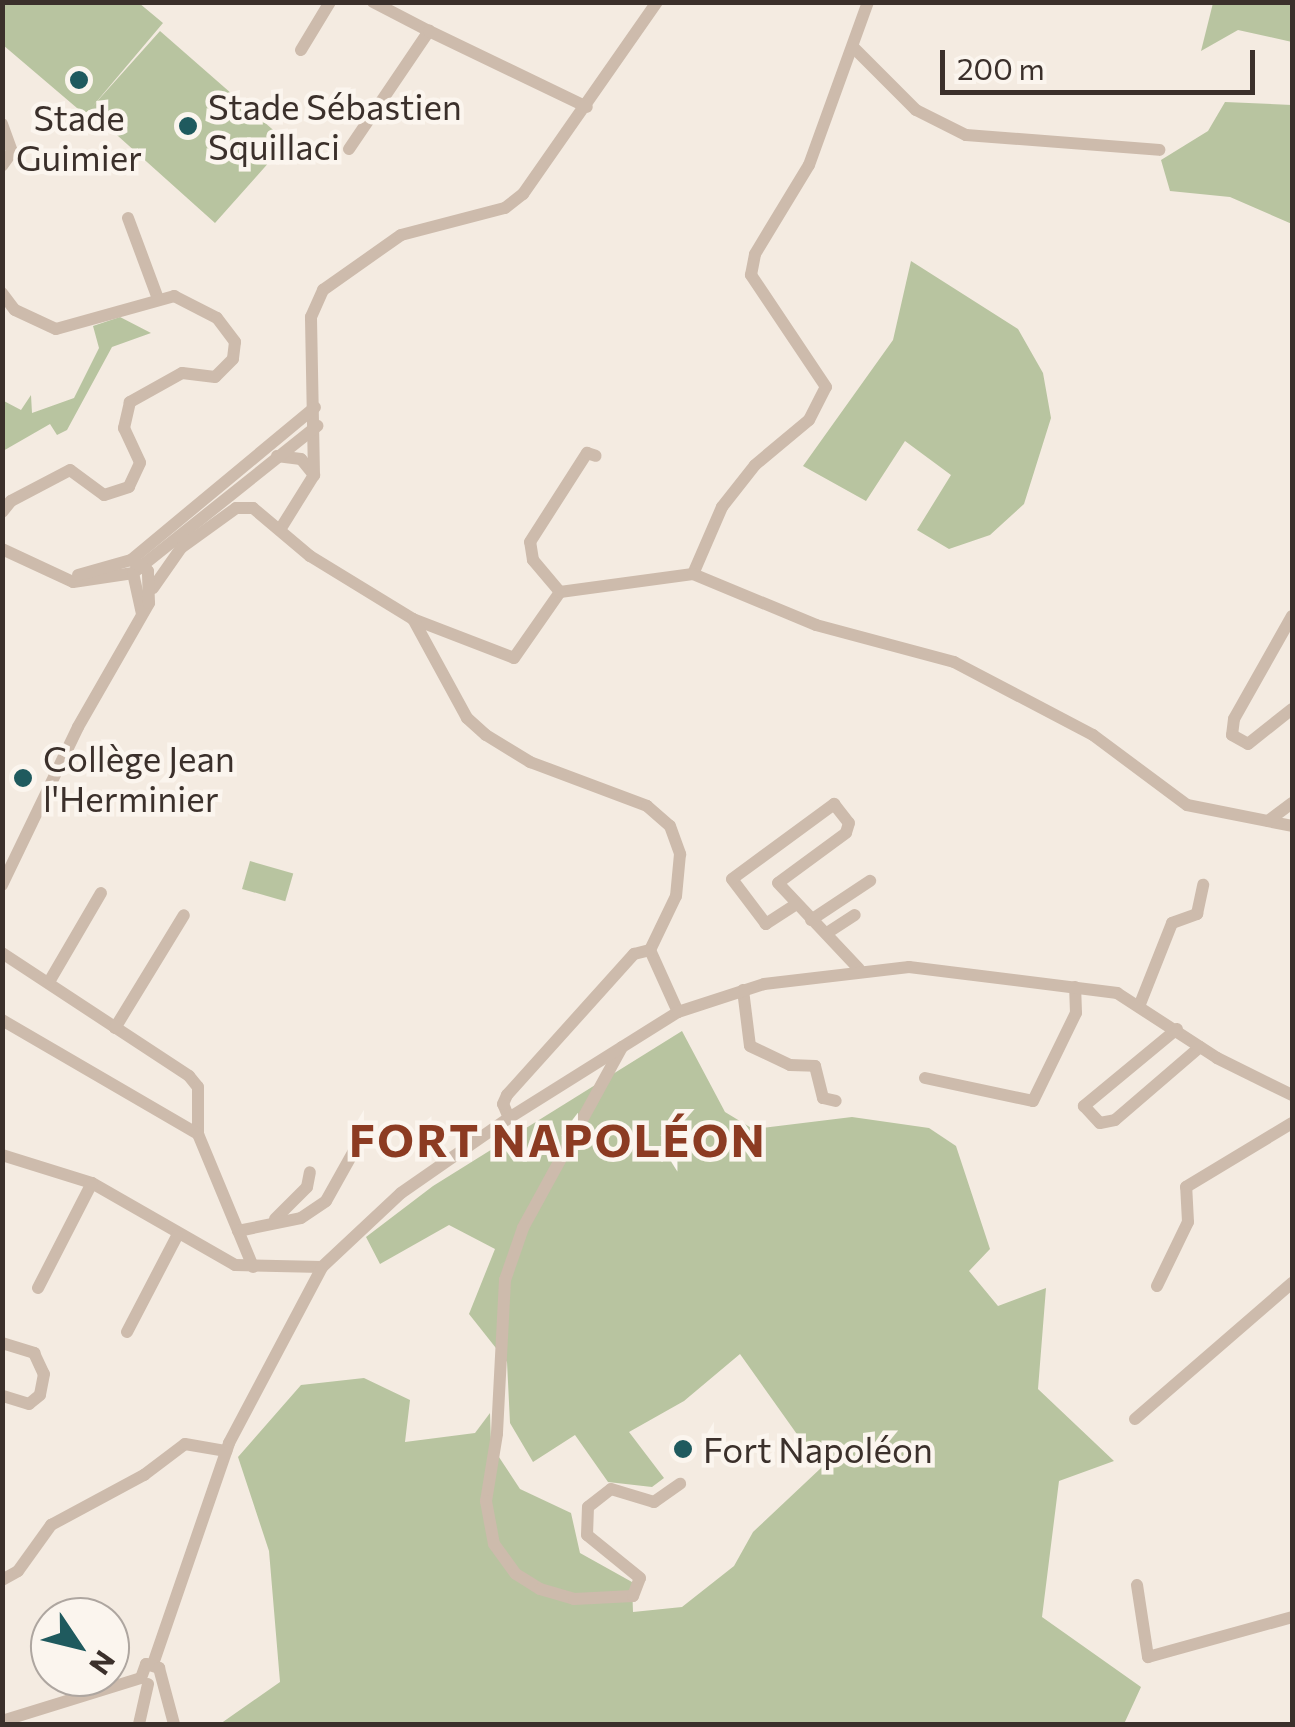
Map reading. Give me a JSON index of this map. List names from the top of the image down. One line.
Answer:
{"districts":["FORT NAPOLÉON"],"places":["Stade Guimier","Stade Sébastien Squillaci","Collège Jean l'Herminier","Fort Napoléon"],"scale_bar":"200 m","north":"bottom right"}
